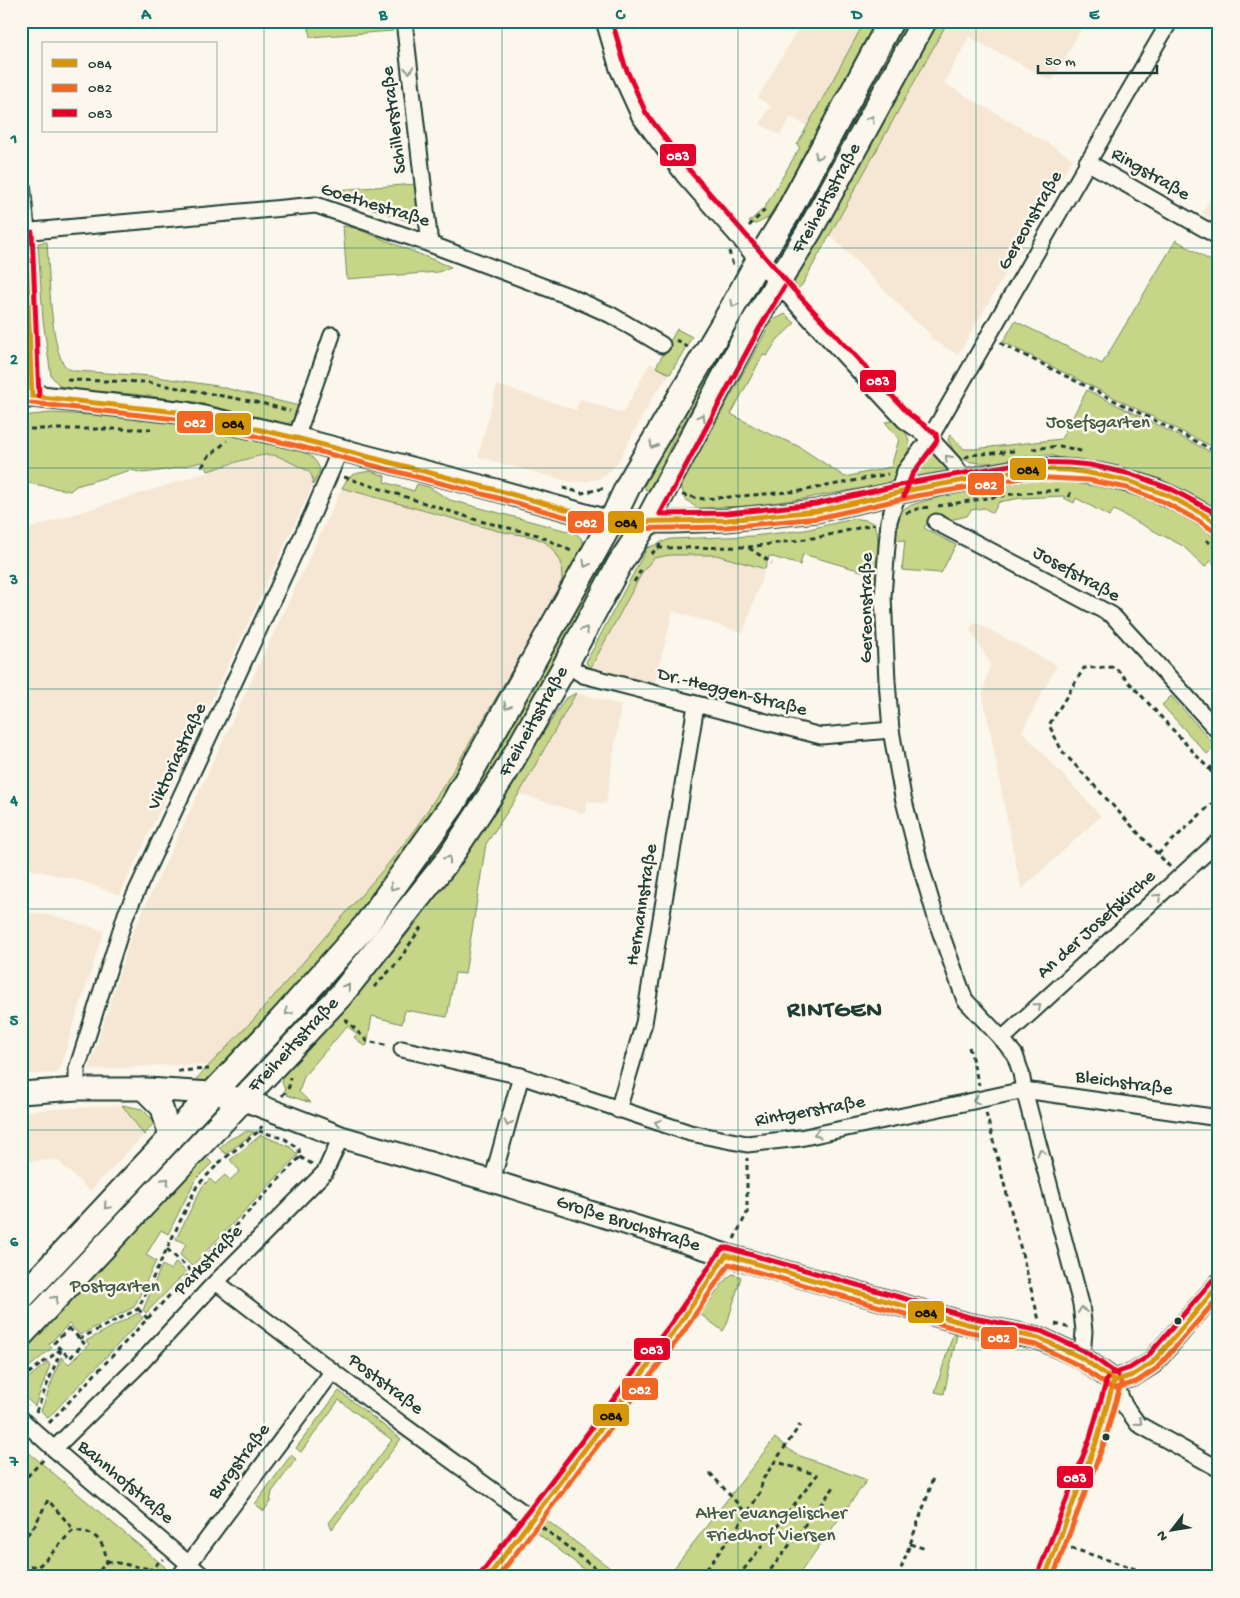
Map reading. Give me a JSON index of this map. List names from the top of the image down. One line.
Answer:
{"streets":{"main road":["Freiheitsstraße","Große Bruchstraße"],"street":["Schillerstraße","Ringstraße","Goethestraße","Gereonstraße","Josefstraße","Dr.-Heggen-Straße","Viktoriastraße","Hermannstraße","An der Josefskirche","Bleichstraße","Rintgerstraße","Parkstraße","Poststraße","Burgstraße","Bahnhofstraße"]},"crossings":[["Schillerstraße","Goethestraße"],["Ringstraße","Gereonstraße"],["Freiheitsstraße","Dr.-Heggen-Straße"],["Freiheitsstraße","Große Bruchstraße"],["Gereonstraße","Dr.-Heggen-Straße"],["Gereonstraße","An der Josefskirche"],["Gereonstraße","Bleichstraße"],["Gereonstraße","Rintgerstraße"],["Gereonstraße","Große Bruchstraße"],["Dr.-Heggen-Straße","Hermannstraße"],["Viktoriastraße","Große Bruchstraße"],["Hermannstraße","Rintgerstraße"],["Bleichstraße","Rintgerstraße"],["Große Bruchstraße","Parkstraße"],["Parkstraße","Poststraße"],["Parkstraße","Bahnhofstraße"],["Poststraße","Burgstraße"],["Burgstraße","Bahnhofstraße"]],"one_way":["Schillerstraße","An der Josefskirche","Rintgerstraße"],"districts":["RINTGEN"],"parks":["Josefsgarten","Postgarten","Alter evangelischer Friedhof Viersen"],"lines":["transit line 083","transit line 084","transit line 082"],"legend":["084","082","083"],"scale_bar":"50 m","north":"bottom left","grid":{"columns":["A","B","C","D","E"],"rows":["1","2","3","4","5","6","7"]}}
